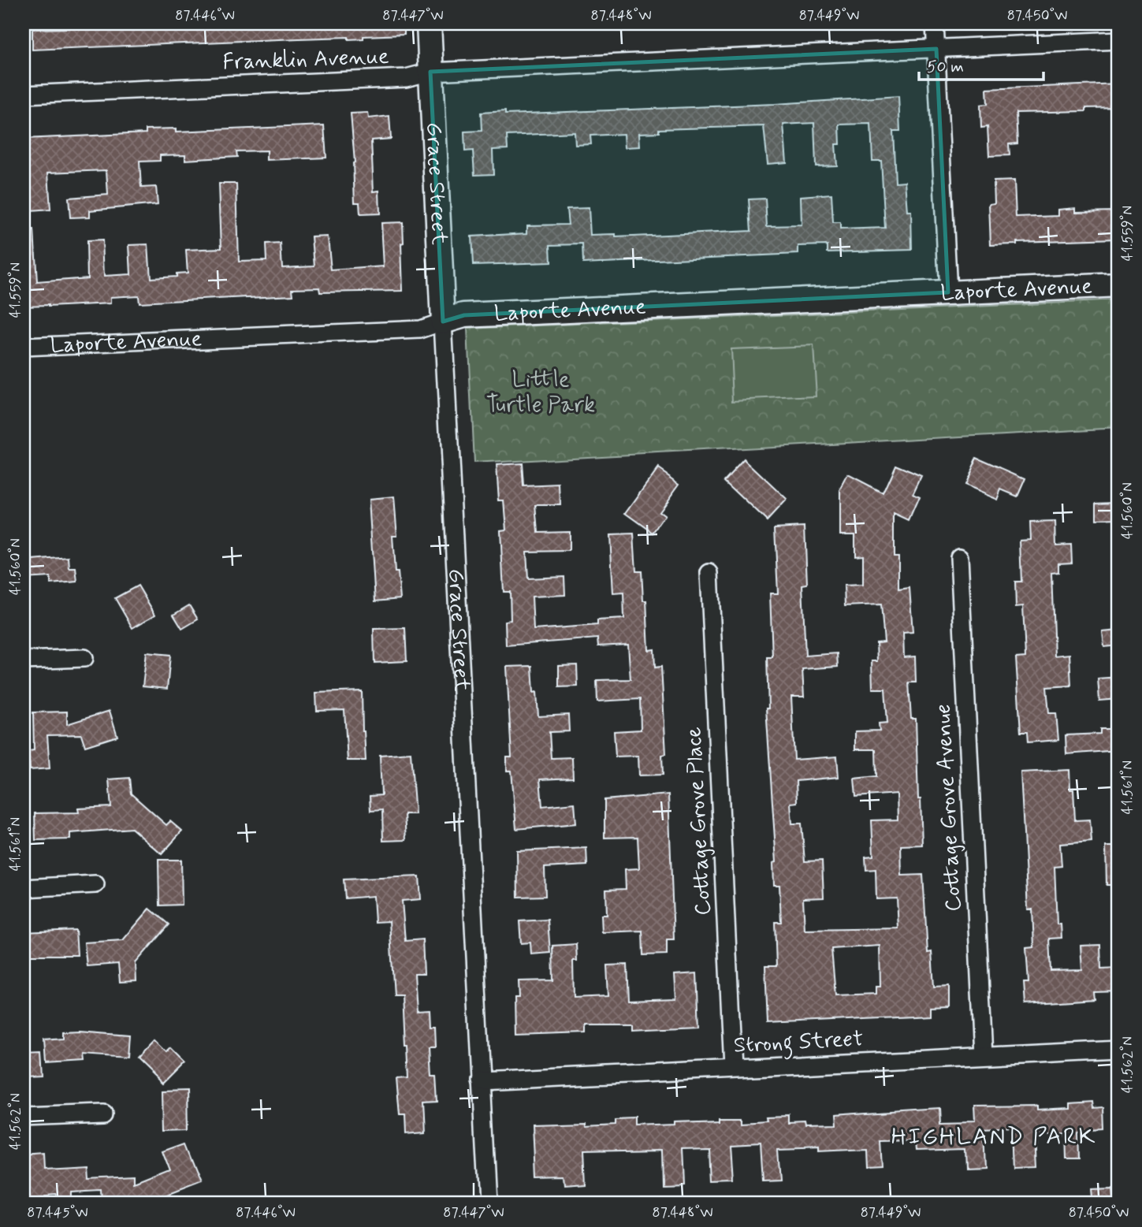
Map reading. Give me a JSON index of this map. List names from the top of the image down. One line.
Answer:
{"streets":{"street":["Franklin Avenue","Grace Street","Laporte Avenue","Cottage Grove Avenue","Cottage Grove Place","Strong Street"]},"crossings":[["Franklin Avenue","Grace Street"],["Grace Street","Laporte Avenue"],["Grace Street","Strong Street"],["Cottage Grove Avenue","Strong Street"],["Cottage Grove Place","Strong Street"]],"districts":["HIGHLAND PARK"],"parks":["Little Turtle Park"],"scale_bar":"50 m","coordinates":["87.446°W","87.447°W","87.448°W","87.449°W","87.450°W","41.559°N","41.560°N","41.561°N","41.562°N","87.445°W"]}
